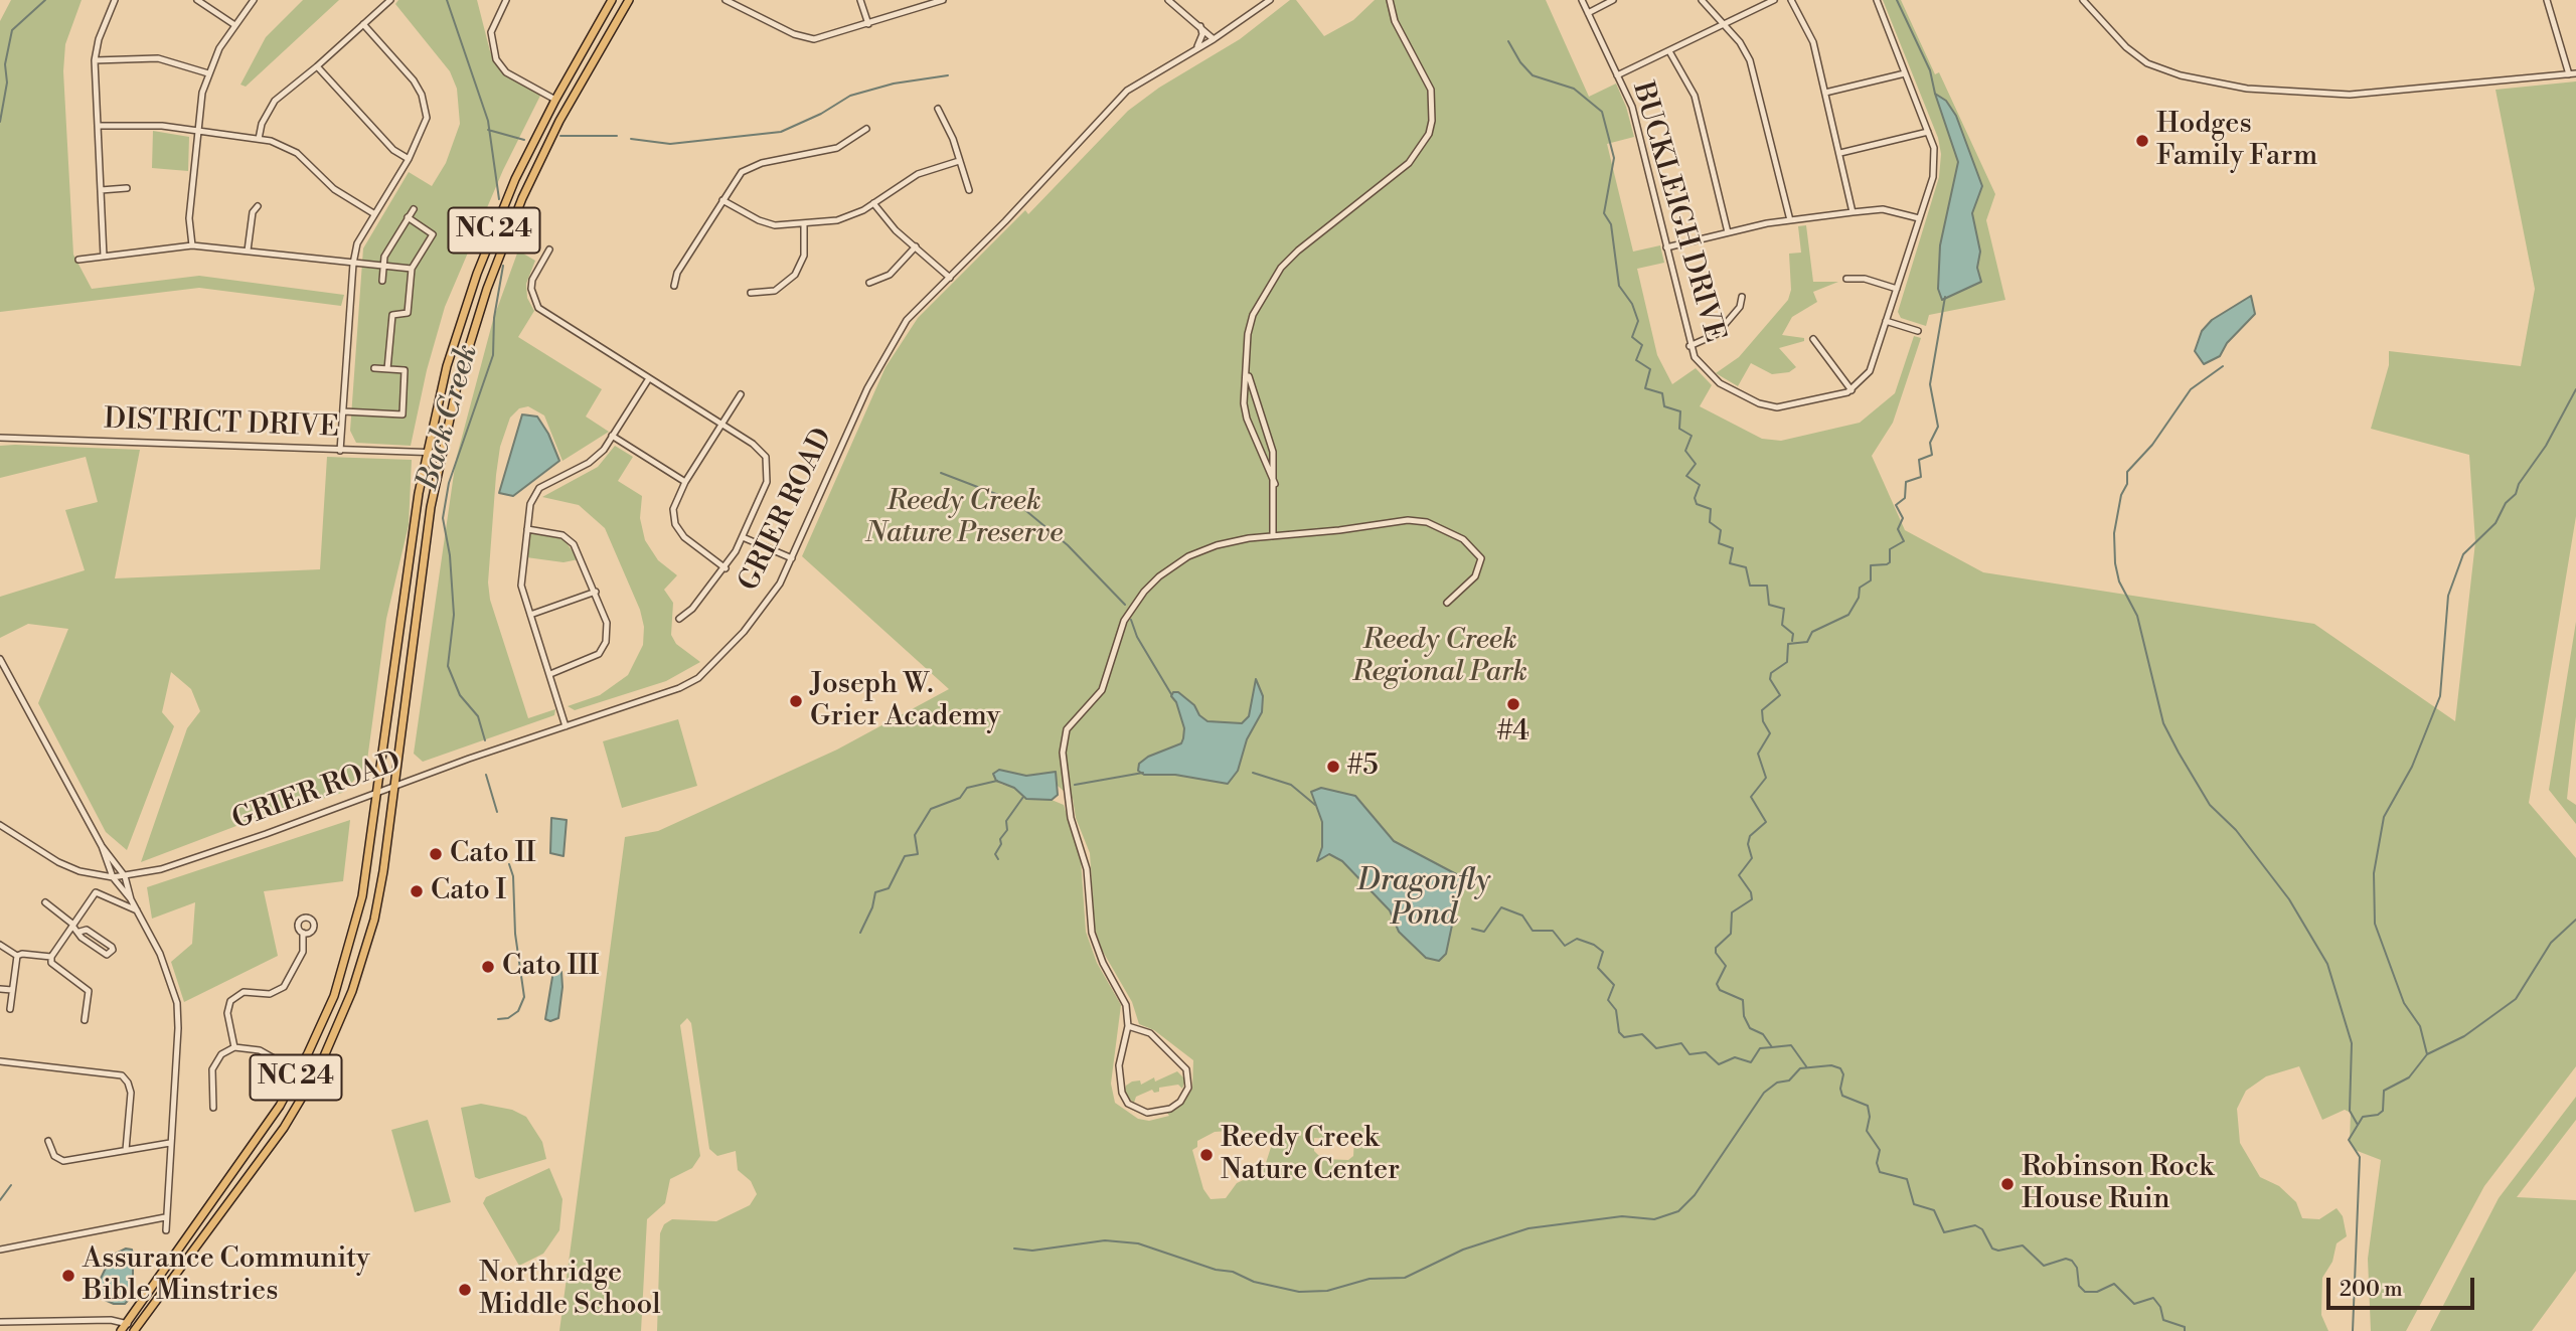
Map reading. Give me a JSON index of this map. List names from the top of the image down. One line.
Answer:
{"streets":{"main road":["NC 24"],"street":["BUCKLEIGH DRIVE","DISTRICT DRIVE","GRIER ROAD"]},"crossings":[["NC 24","DISTRICT DRIVE"],["NC 24","GRIER ROAD"]],"water":["Back Creek","Dragonfly Pond"],"parks":["Reedy Creek Nature Preserve","Reedy Creek Regional Park"],"places":["Hodges Family Farm","Joseph W. Grier Academy","#4","#5","Cato II","Cato I","Cato III","Reedy Creek Nature Center","Robinson Rock House Ruin","Assurance Community Bible Minstries","Northridge Middle School"],"scale_bar":"200 m"}
